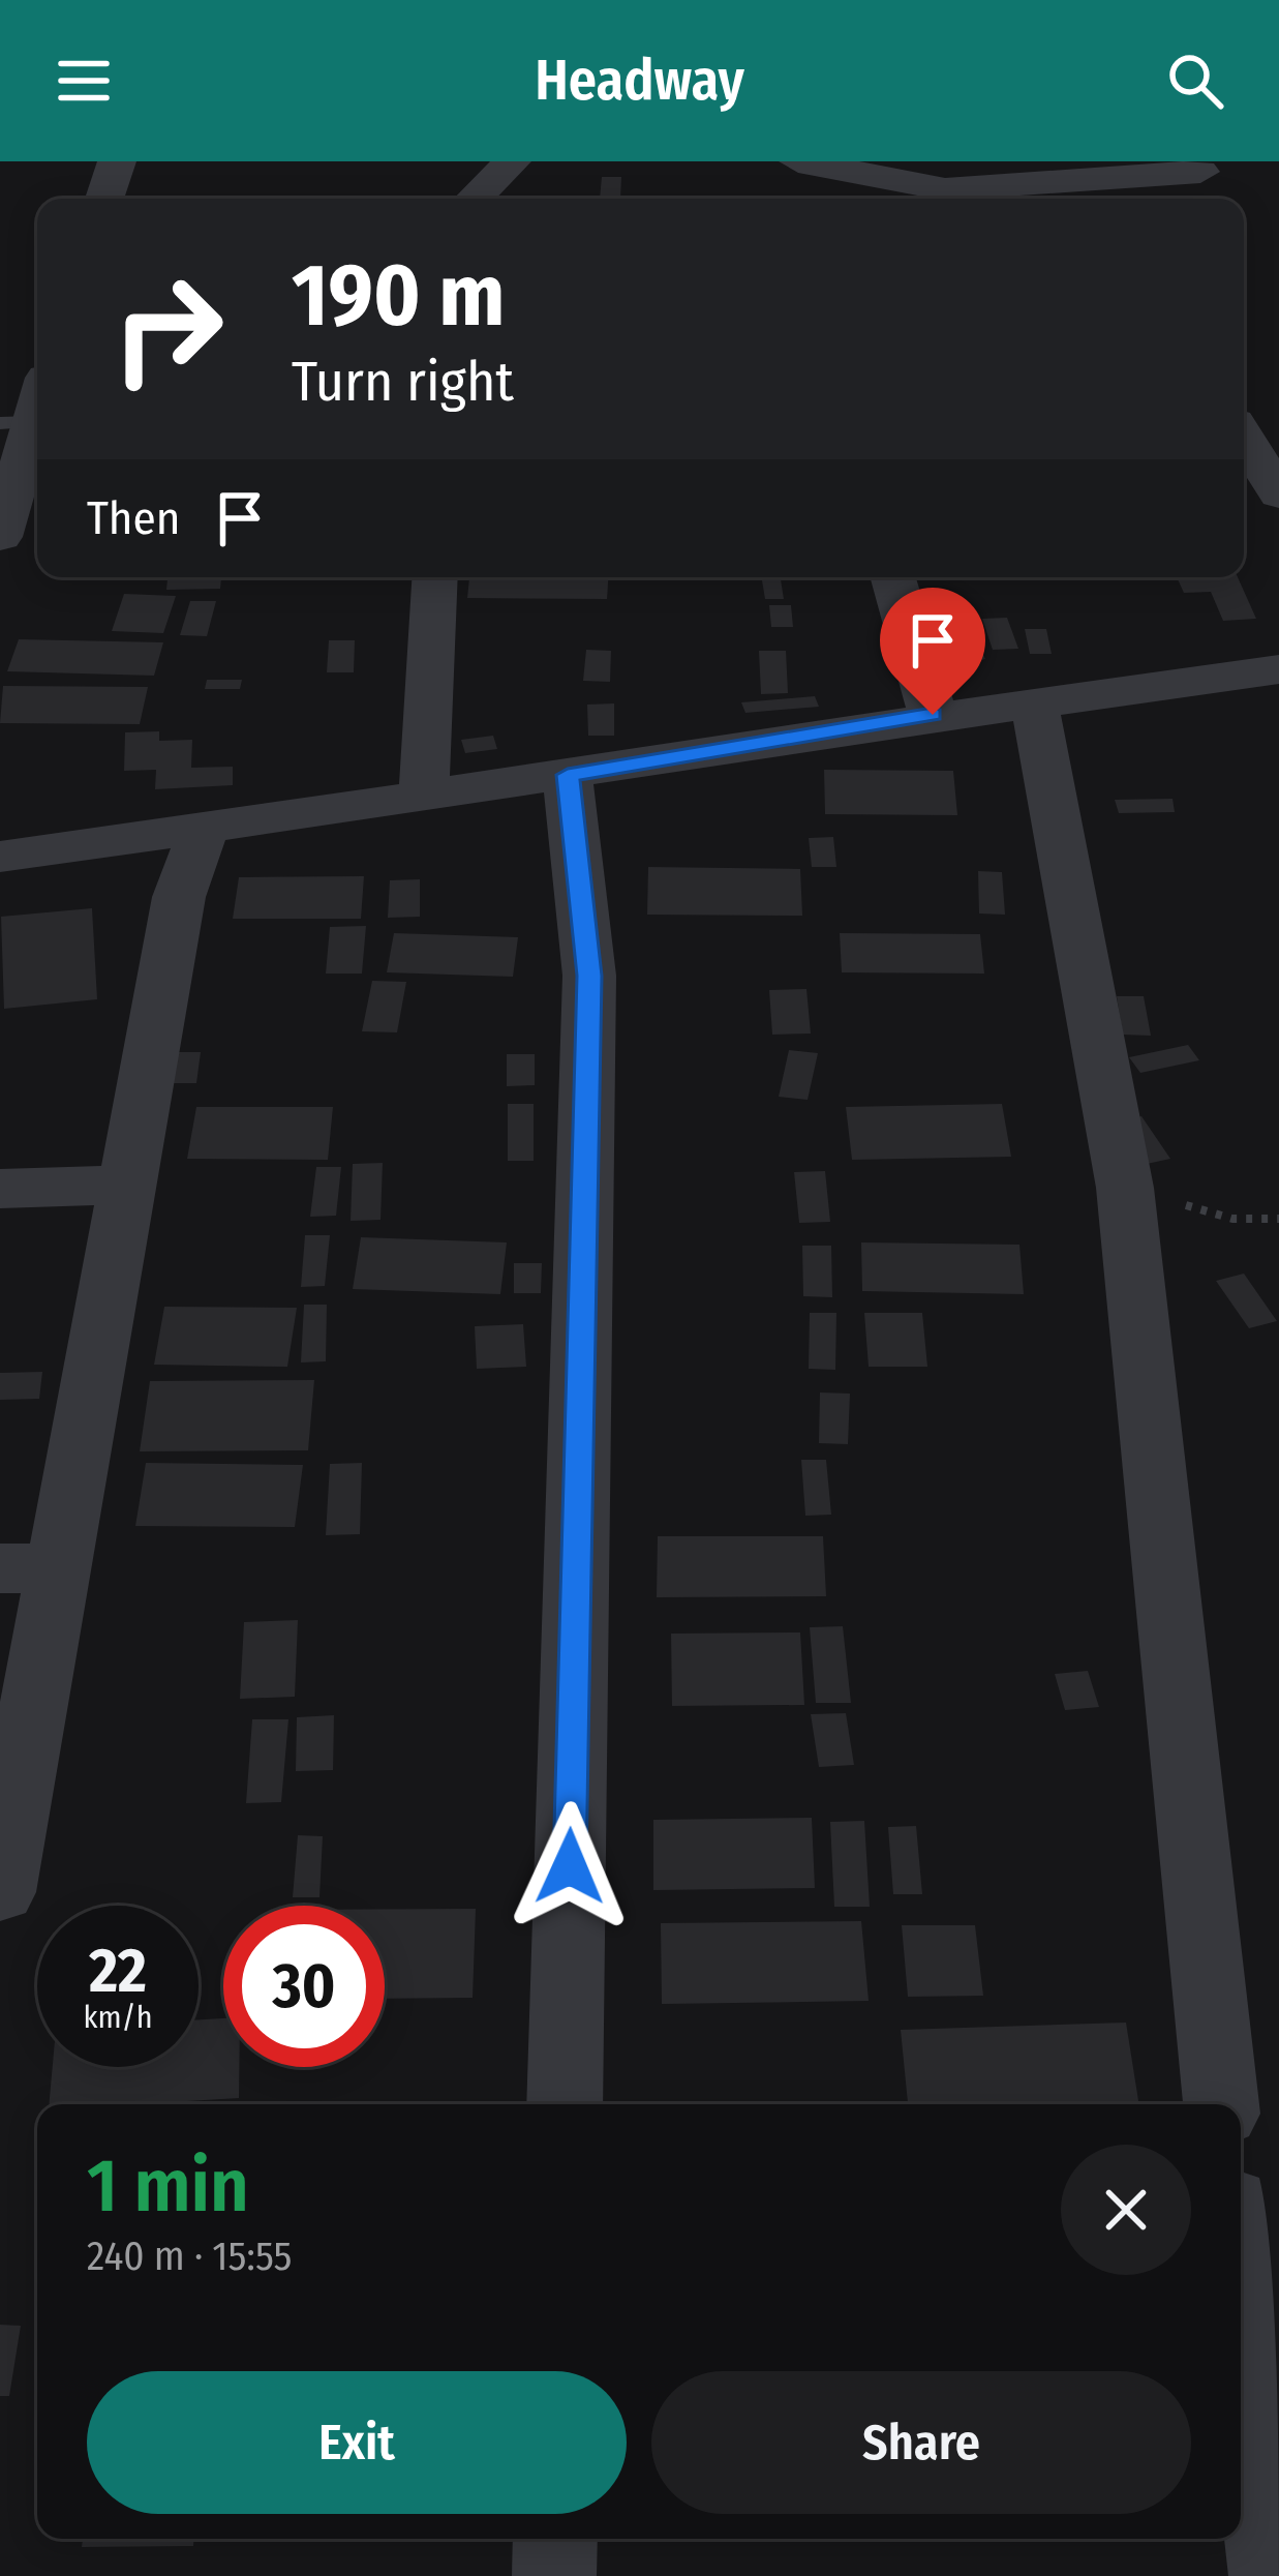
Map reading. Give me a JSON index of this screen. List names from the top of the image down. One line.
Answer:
{"page":{"header":"Headway","turn":["190 m","Turn right"],"then":"Then","speed":"22 km/h","limit":"30","heading":["1 min","240 m · 15:55"],"buttons":["Exit","Share"]}}
